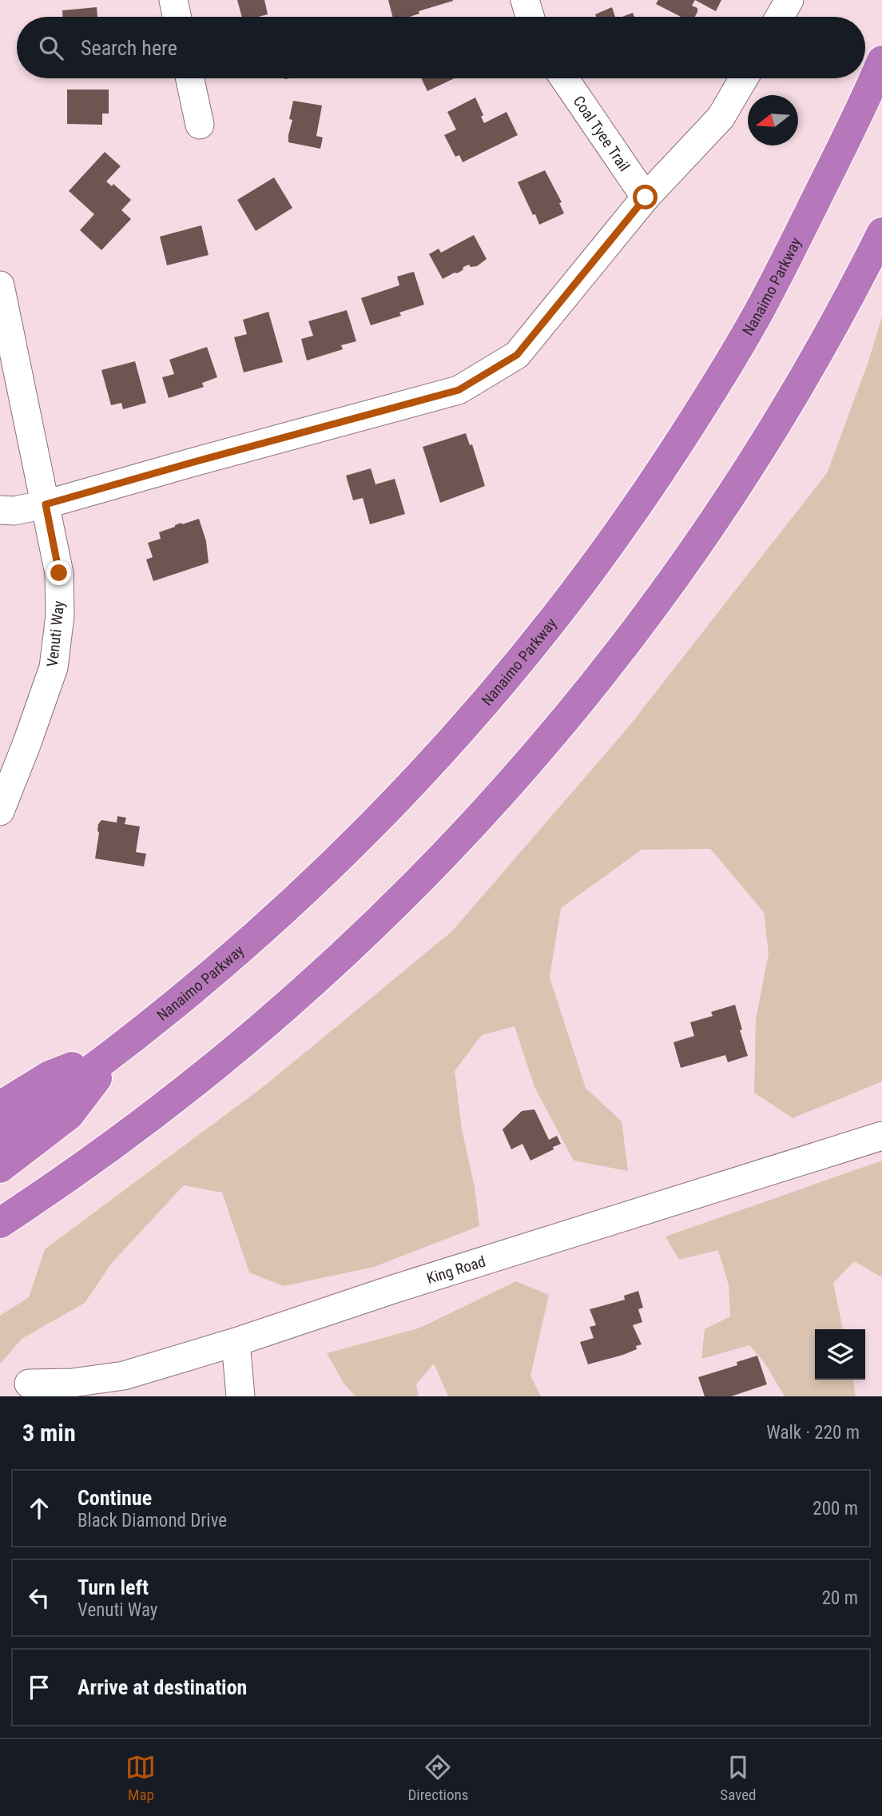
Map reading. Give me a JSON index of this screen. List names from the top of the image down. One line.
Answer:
{"streets":{"highway":["Nanaimo Parkway"],"street":["Coal Tyee Trail","Venuti Way","King Road"]},"north":"left","page":{"search":"Search here","heading":["3 min","Walk · 220 m"],"list":[["Continue","Black Diamond Drive","200 m"],["Turn left","Venuti Way","20 m"],"Arrive at destination"],"nav":["Map","Directions","Saved"]}}
